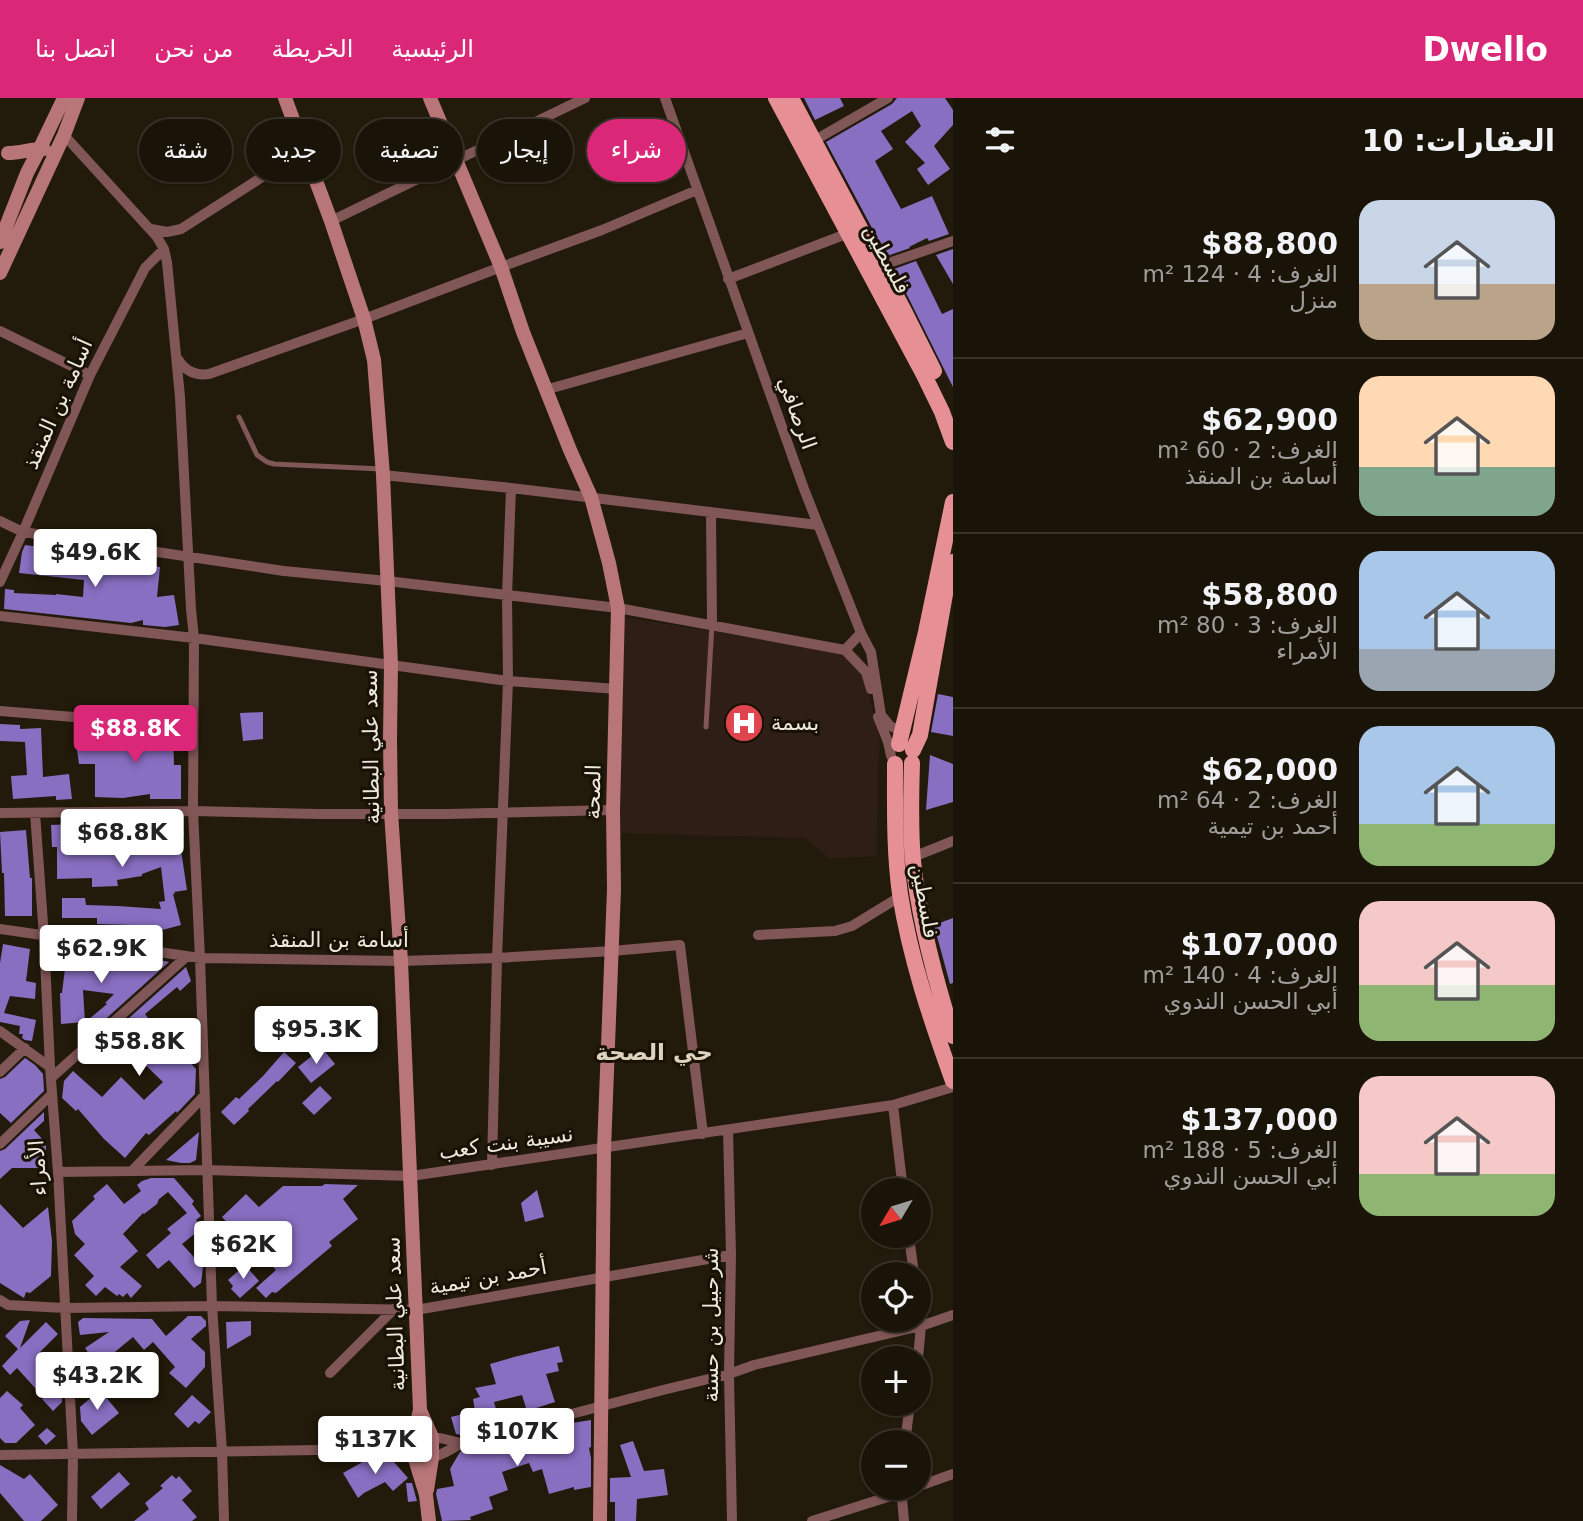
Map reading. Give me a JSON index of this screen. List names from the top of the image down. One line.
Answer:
{"streets":{"main road":["فلسطين","سعد علي البطانية","الصحة"],"street":["أسامة بن المنقذ","الرصافي","نسيبة بنت كعب","الأمراء","أحمد بن تيمية","شرحبيل بن حسنة"]},"crossings":[["فلسطين","الرصافي"],["أسامة بن المنقذ","سعد علي البطانية"],["أسامة بن المنقذ","الصحة"],["أسامة بن المنقذ","نسيبة بنت كعب"],["أسامة بن المنقذ","الأمراء"],["سعد علي البطانية","نسيبة بنت كعب"],["سعد علي البطانية","أحمد بن تيمية"],["الصحة","نسيبة بنت كعب"],["الصحة","أحمد بن تيمية"],["نسيبة بنت كعب","الأمراء"],["نسيبة بنت كعب","شرحبيل بن حسنة"],["الأمراء","أحمد بن تيمية"],["أحمد بن تيمية","شرحبيل بن حسنة"]],"districts":["حي الصحة"],"places":{"hospital":["بسمة"]},"north":"bottom left","page":{"header":"Dwello","nav":["الرئيسية","الخريطة","من نحن","اتصل بنا"],"heading":"العقارات: 10","chip":["شراء","إيجار","تصفية","جديد","شقة"],"list":[{"name":"$88,800","note":"الغرف: 4 · 124 m² · منزل"},{"name":"$62,900","note":"الغرف: 2 · 60 m² · أسامة بن المنقذ"},{"name":"$58,800","note":"الغرف: 3 · 80 m² · الأمراء"},{"name":"$62,000","note":"الغرف: 2 · 64 m² · أحمد بن تيمية"},{"name":"$107,000","note":"الغرف: 4 · 140 m² · أبي الحسن الندوي"},{"name":"$137,000","note":"الغرف: 5 · 188 m² · أبي الحسن الندوي"}],"price":["$49.6K","$88.8K","$68.8K","$62.9K","$95.3K","$58.8K","$62K","$43.2K","$107K","$137K"],"map_buttons":["+","−"]}}
